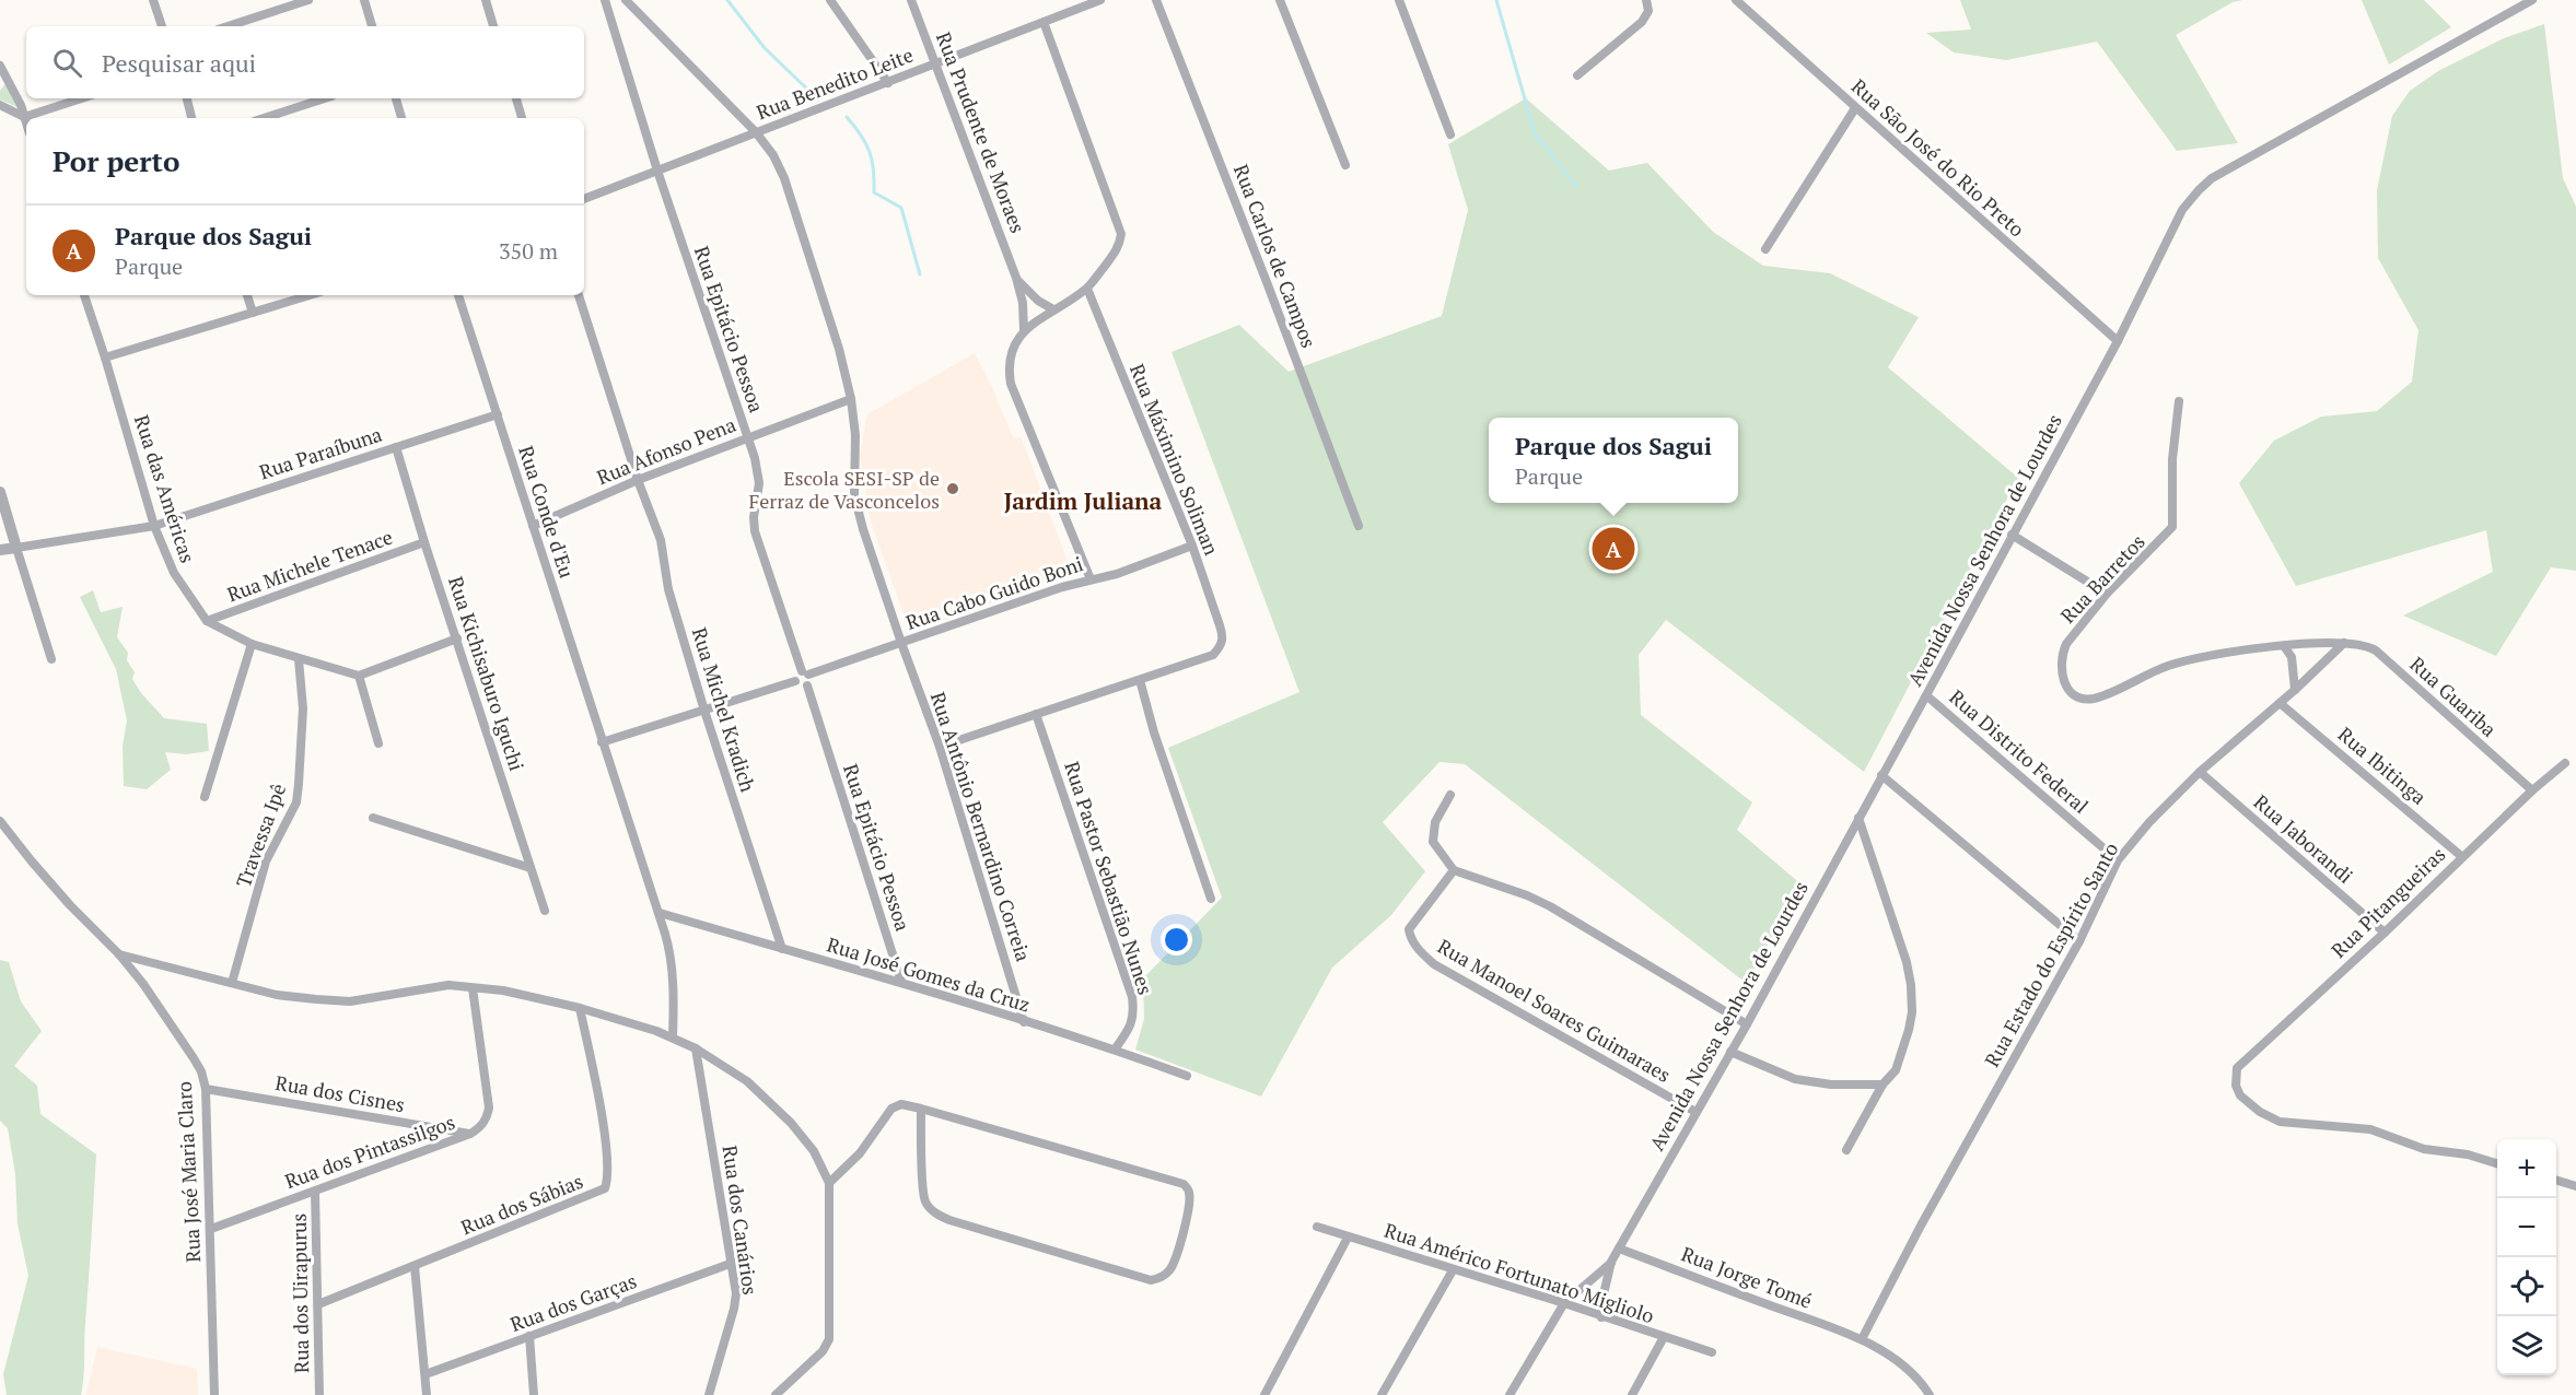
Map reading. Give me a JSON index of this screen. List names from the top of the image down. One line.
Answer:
{"streets":{"street":["Rua Benedito Leite","Rua Prudente de Moraes","Rua São José do Rio Preto","Rua Carlos de Campos","Rua Epitácio Pessoa","Rua Afonso Pena","Rua Paraíbuna","Rua Máximino Soliman","Rua das Américas","Rua Conde d'Eu","Avenida Nossa Senhora de Lourdes","Rua Michele Tenace","Rua Barretos","Rua Cabo Guido Boni","Rua Kichisaburo Iguchi","Rua Guariba","Rua Michel Kradich","Rua Distrito Federal","Rua Ibitinga","Rua Antônio Bernardino Correia","Travessa Ipê","Rua Jaborandi","Rua Pastor Sebastião Nunes","Rua Pitangueiras","Rua Estado do Espírito Santo","Rua José Gomes da Cruz","Rua Manoel Soares Guimaraes","Rua dos Cisnes","Rua dos Pintassilgos","Rua José Maria Claro","Rua dos Sábias","Rua dos Canários","Rua Américo Fortunato Migliolo","Rua Jorge Tomé","Rua dos Uirapurus","Rua dos Garças"]},"crossings":[["Rua Benedito Leite","Rua Prudente de Moraes"],["Rua Benedito Leite","Rua Epitácio Pessoa"],["Rua Benedito Leite","Rua Antônio Bernardino Correia"],["Rua São José do Rio Preto","Avenida Nossa Senhora de Lourdes"],["Rua Epitácio Pessoa","Rua Afonso Pena"],["Rua Epitácio Pessoa","Rua Cabo Guido Boni"],["Rua Epitácio Pessoa","Rua José Gomes da Cruz"],["Rua Afonso Pena","Rua Conde d'Eu"],["Rua Afonso Pena","Rua Michel Kradich"],["Rua Afonso Pena","Rua Antônio Bernardino Correia"],["Rua Paraíbuna","Rua das Américas"],["Rua Paraíbuna","Rua Conde d'Eu"],["Rua Paraíbuna","Rua Kichisaburo Iguchi"],["Rua Máximino Soliman","Rua Cabo Guido Boni"],["Rua das Américas","Rua Michele Tenace"],["Rua das Américas","Travessa Ipê"],["Rua Conde d'Eu","Rua José Gomes da Cruz"],["Avenida Nossa Senhora de Lourdes","Rua Distrito Federal"],["Avenida Nossa Senhora de Lourdes","Rua Manoel Soares Guimaraes"],["Avenida Nossa Senhora de Lourdes","Rua Jorge Tomé"],["Rua Michele Tenace","Rua Kichisaburo Iguchi"],["Rua Barretos","Rua Guariba"],["Rua Barretos","Rua Estado do Espírito Santo"],["Rua Cabo Guido Boni","Rua Antônio Bernardino Correia"],["Rua Guariba","Rua Pitangueiras"],["Rua Guariba","Rua Estado do Espírito Santo"],["Rua Michel Kradich","Rua José Gomes da Cruz"],["Rua Distrito Federal","Rua Estado do Espírito Santo"],["Rua Ibitinga","Rua Pitangueiras"],["Rua Ibitinga","Rua Estado do Espírito Santo"],["Rua Antônio Bernardino Correia","Rua José Gomes da Cruz"],["Rua Jaborandi","Rua Pitangueiras"],["Rua Jaborandi","Rua Estado do Espírito Santo"],["Rua Pastor Sebastião Nunes","Rua José Gomes da Cruz"],["Rua Estado do Espírito Santo","Rua Jorge Tomé"],["Rua dos Cisnes","Rua dos Pintassilgos"],["Rua dos Cisnes","Rua José Maria Claro"],["Rua dos Pintassilgos","Rua José Maria Claro"],["Rua dos Pintassilgos","Rua dos Uirapurus"],["Rua dos Sábias","Rua dos Uirapurus"],["Rua dos Canários","Rua dos Garças"]],"districts":["Jardim Juliana"],"places":["Escola SESI-SP de Ferraz de Vasconcelos"],"page":{"search":"Pesquisar aqui","heading":"Por perto","list":[{"mark":"A","name":"Parque dos Sagui","note":"Parque","value":"350 m"}],"popup":["Parque dos Sagui","Parque"],"pins":"A","map_buttons":["+","−"]}}
